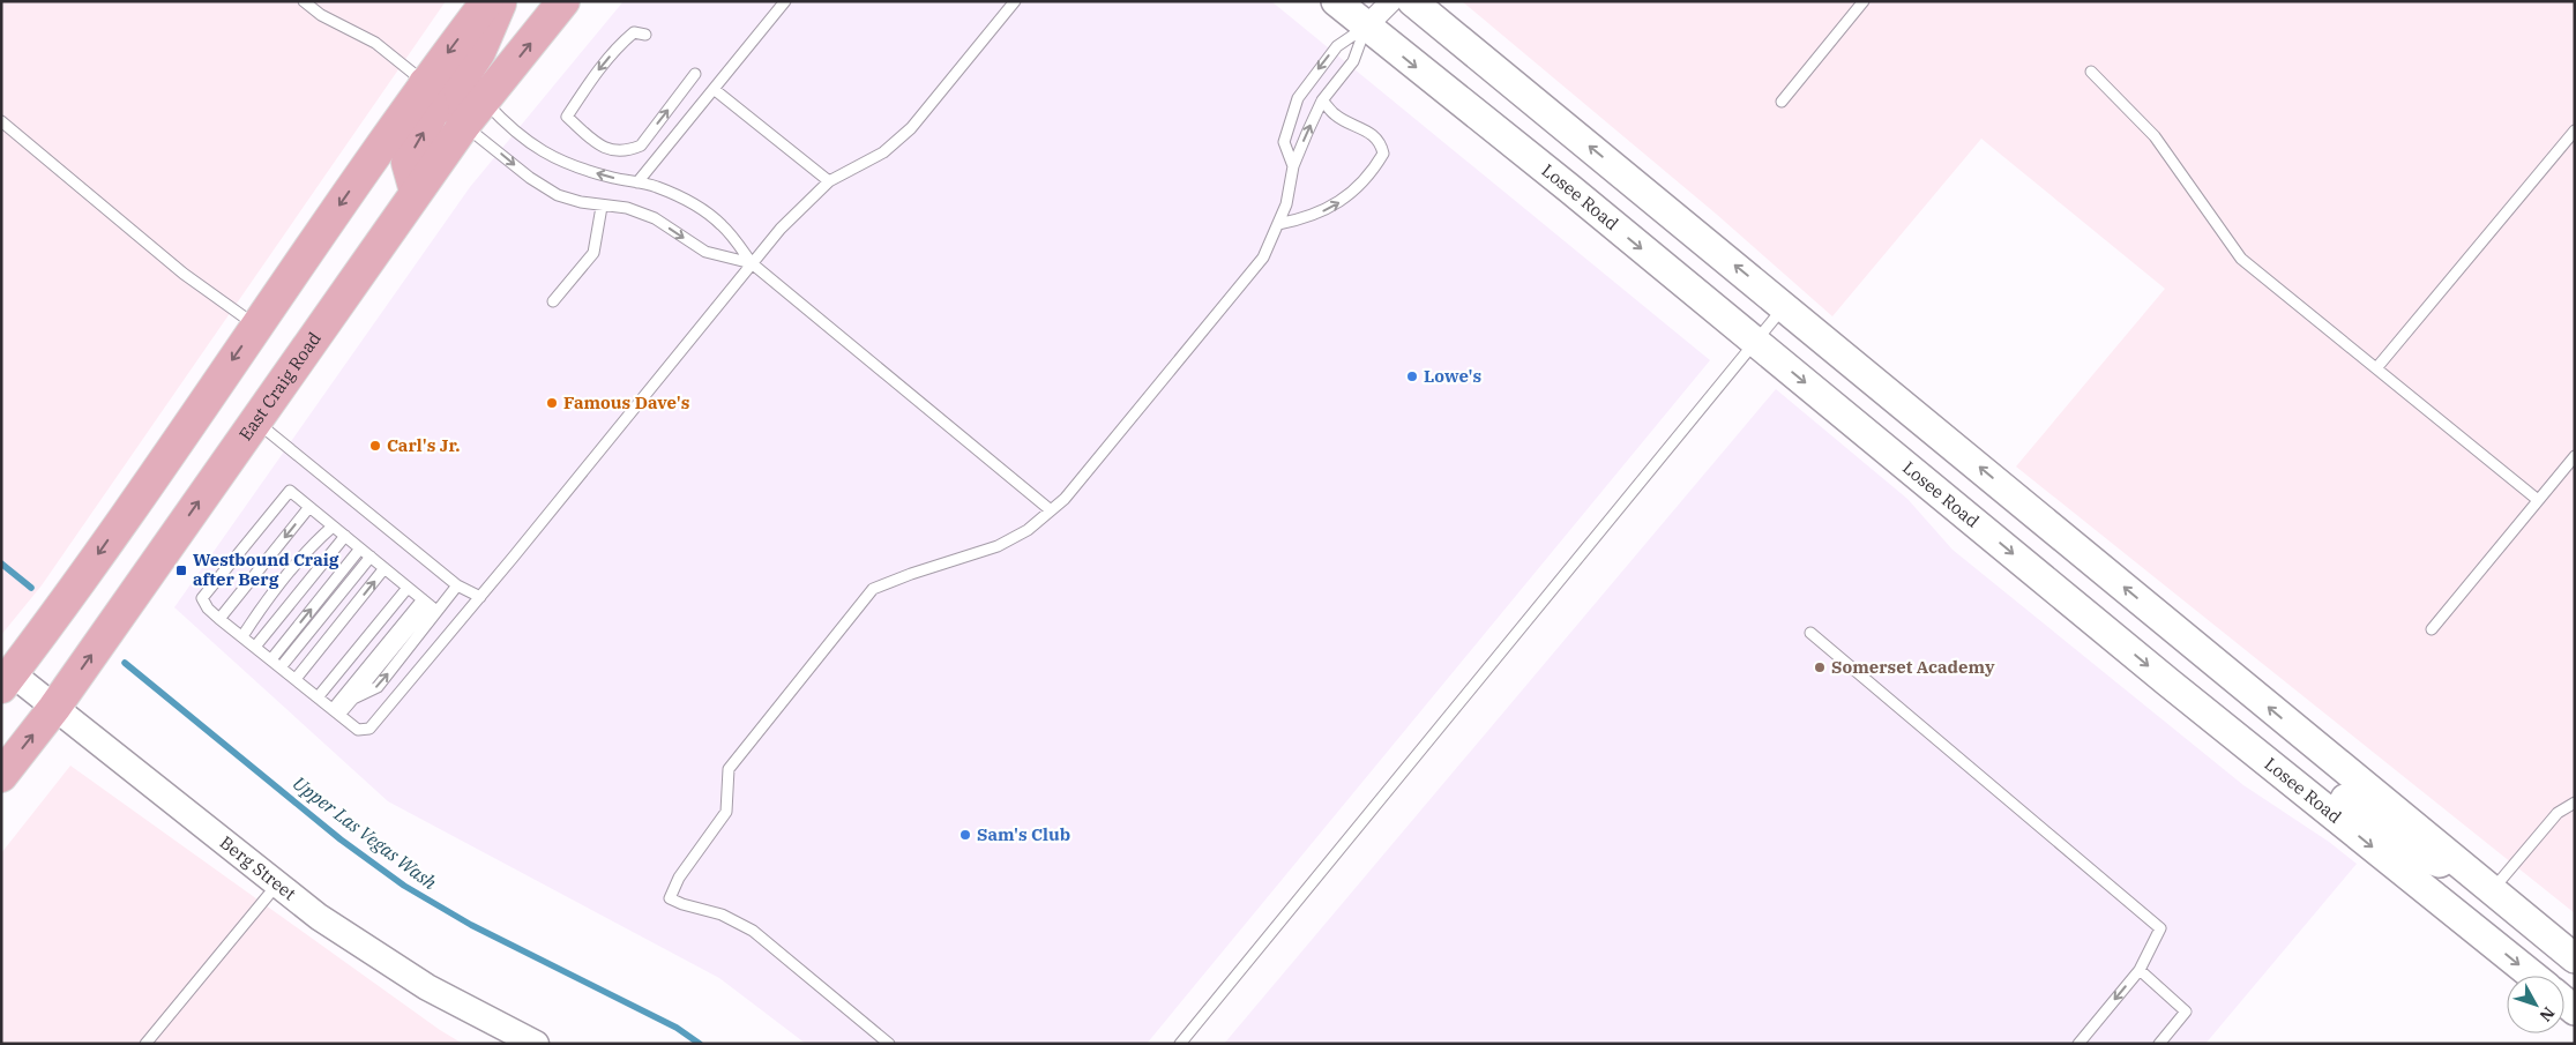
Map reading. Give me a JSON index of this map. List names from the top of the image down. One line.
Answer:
{"streets":{"main road":["Losee Road","East Craig Road"],"street":["Berg Street"]},"crossings":[["East Craig Road","Berg Street"]],"water":["Upper Las Vegas Wash"],"places":{"other":["Lowe's","Famous Dave's","Carl's Jr.","Somerset Academy","Sam's Club"],"transit":["Westbound Craig after Berg"]},"north":"bottom right"}
